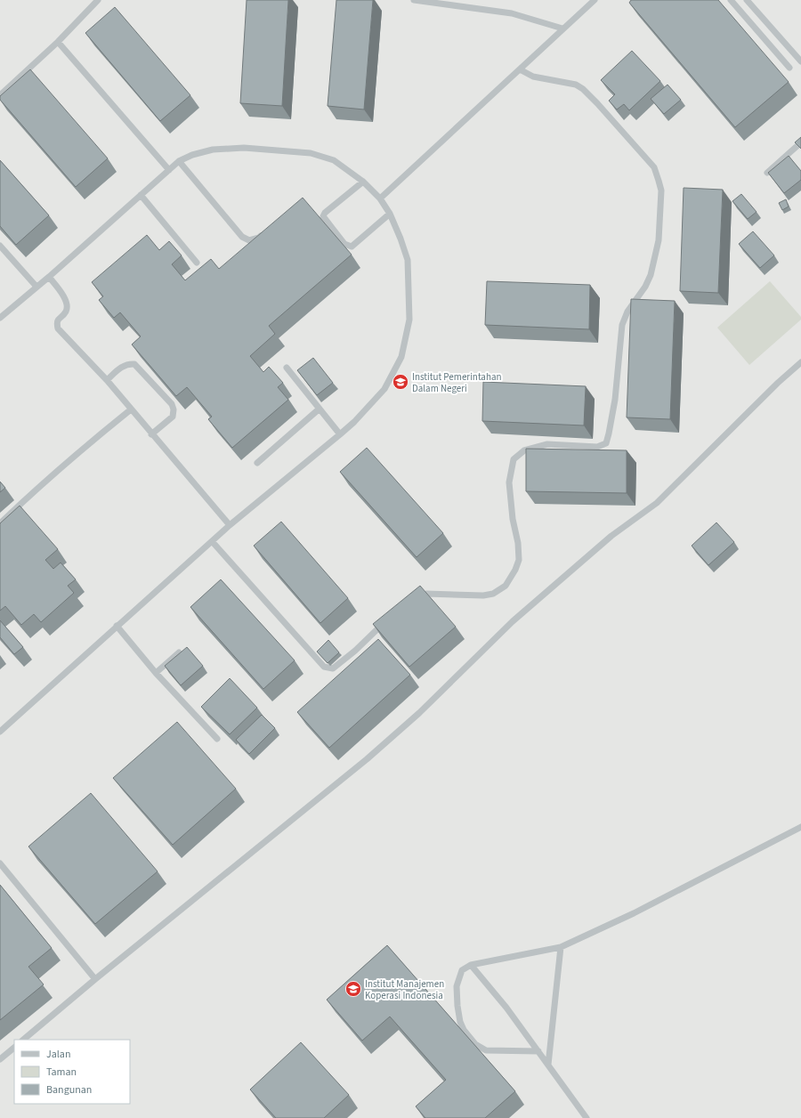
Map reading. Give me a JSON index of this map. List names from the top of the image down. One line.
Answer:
{"places":{"school or university":["Institut Pemerintahan Dalam Negeri","Institut Manajemen Koperasi Indonesia"]},"legend":["Jalan","Taman","Bangunan"]}
